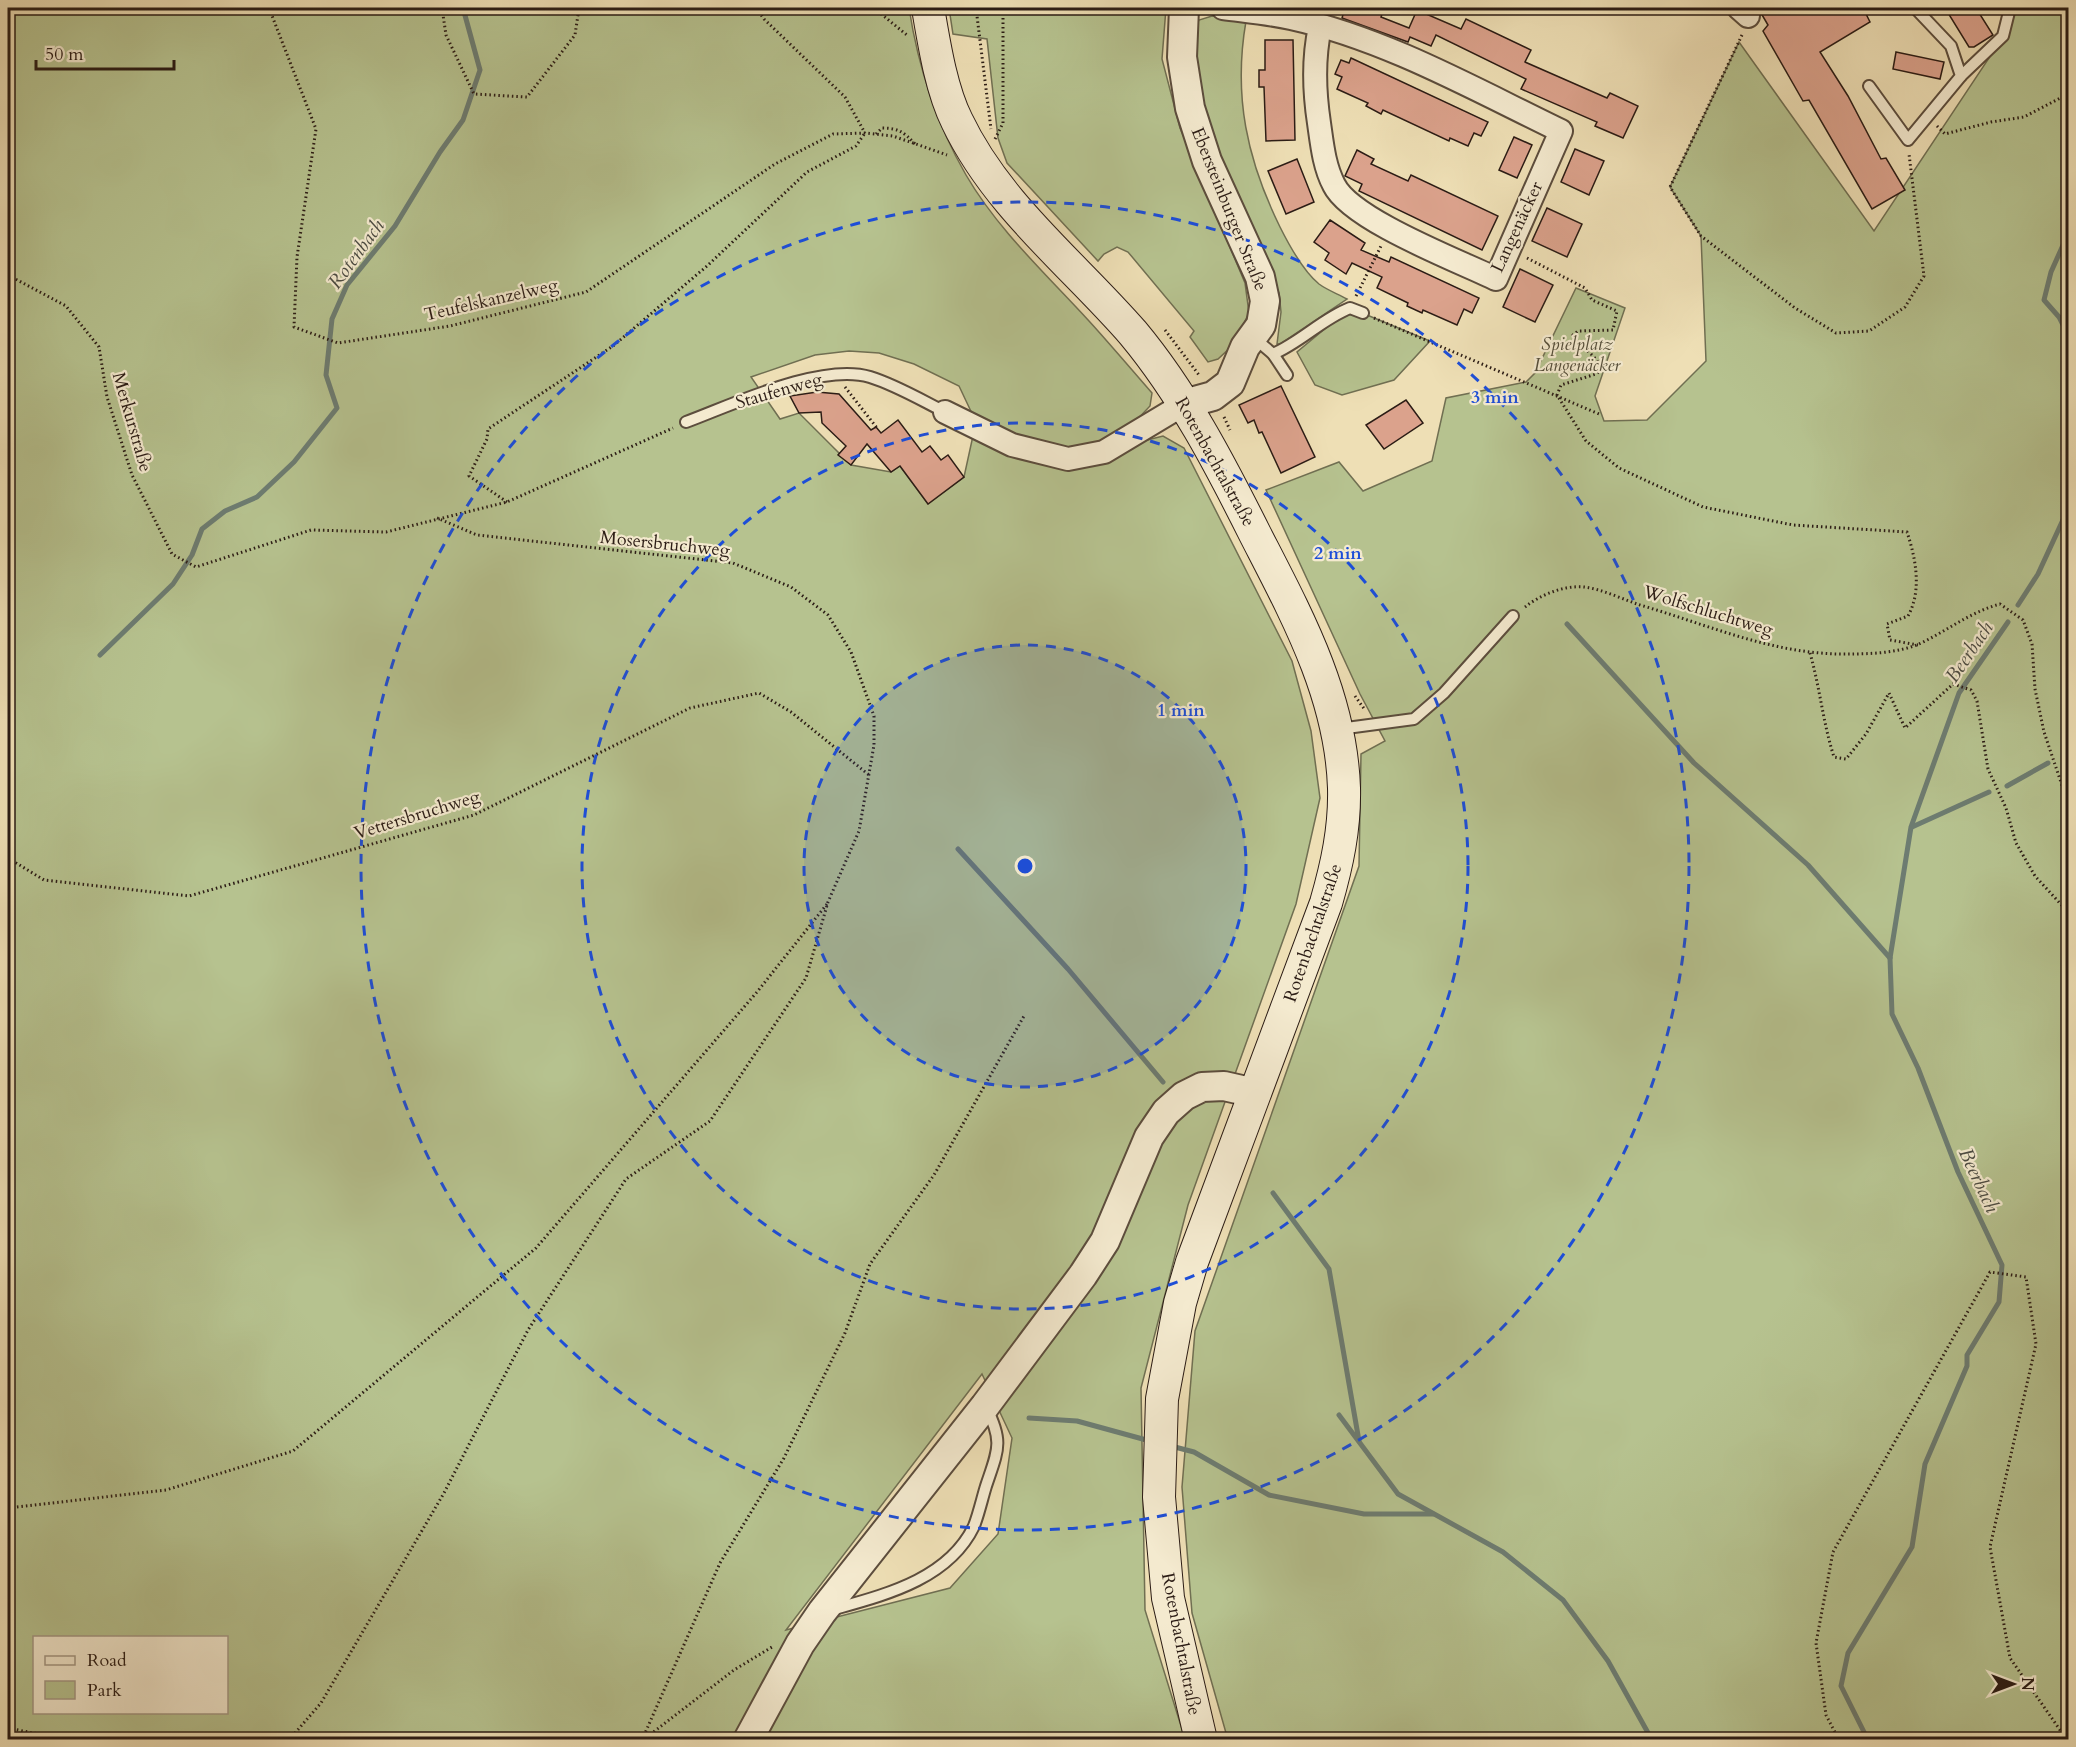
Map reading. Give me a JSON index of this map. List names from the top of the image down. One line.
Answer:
{"streets":{"main road":["Rotenbachtalstraße"],"street":["Ebersteinburger Straße","Langenäcker","Staufenweg"],"path":["Teufelskanzelweg","Merkurstraße","Mosersbruchweg","Wolfschluchtweg","Vettersbruchweg"]},"crossings":[["Ebersteinburger Straße","Staufenweg"],["Ebersteinburger Straße","Rotenbachtalstraße"],["Teufelskanzelweg","Rotenbachtalstraße"],["Staufenweg","Rotenbachtalstraße"],["Merkurstraße","Mosersbruchweg"],["Mosersbruchweg","Vettersbruchweg"]],"water":["Rotenbach","Beerbach"],"parks":["Spielplatz Langenäcker"],"legend":["Road","Park"],"scale_bar":"50 m","north":"right","rings":["3 min","2 min","1 min"]}
